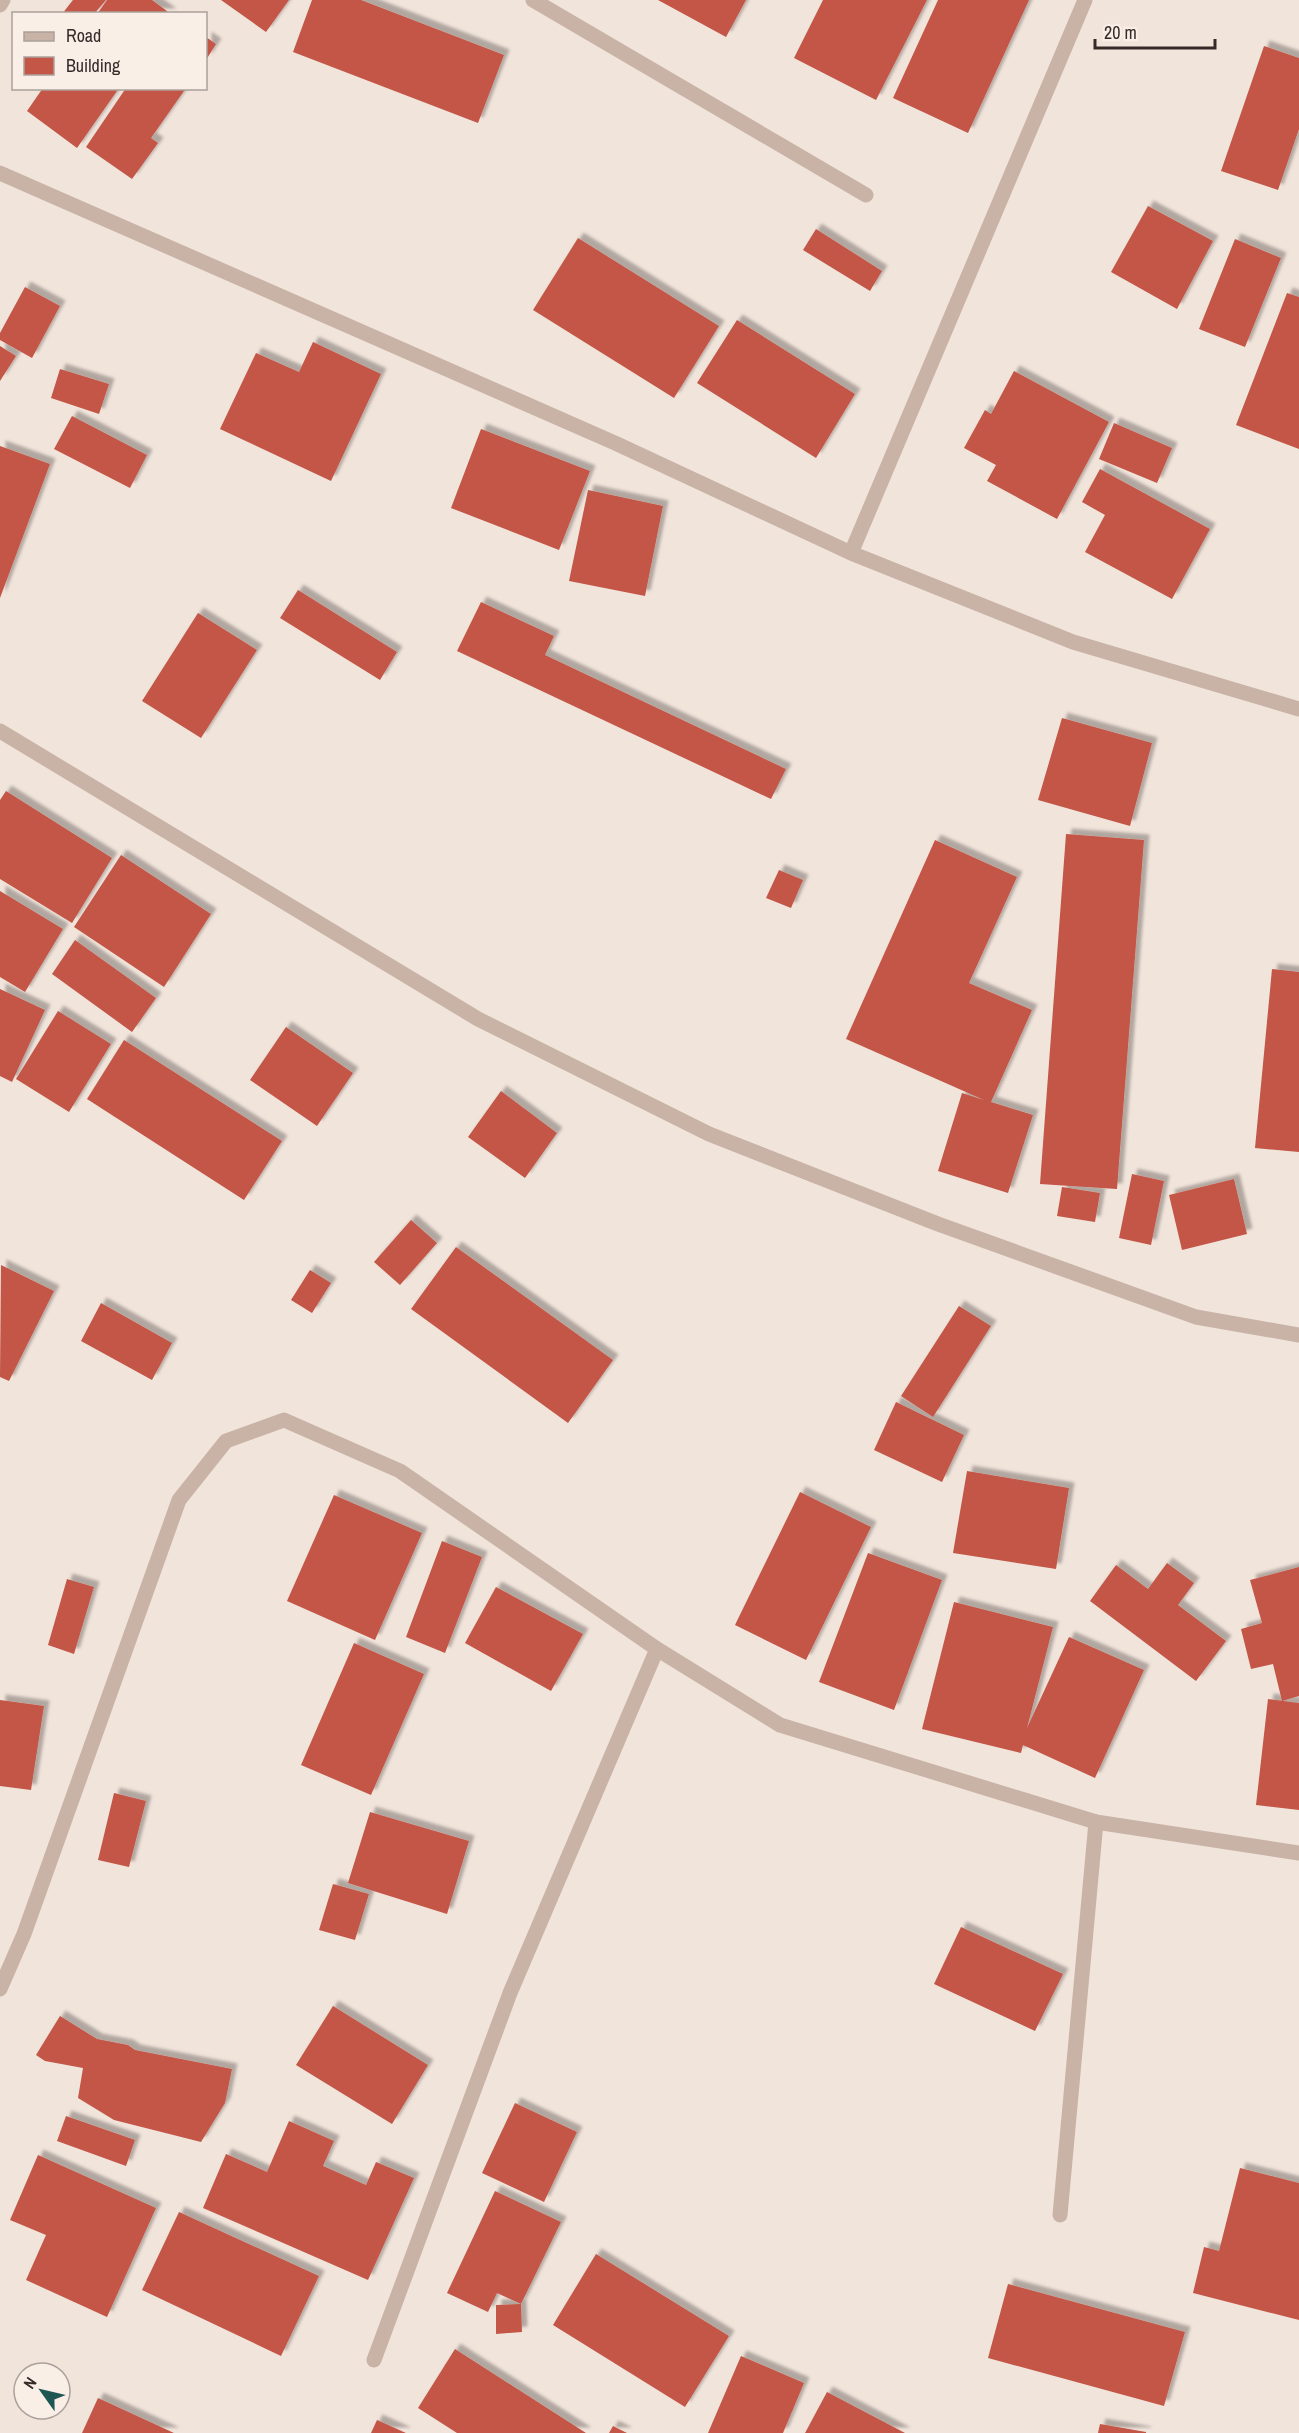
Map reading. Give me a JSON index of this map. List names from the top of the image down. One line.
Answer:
{"legend":["Road","Building"],"scale_bar":"20 m","north":"top left"}
